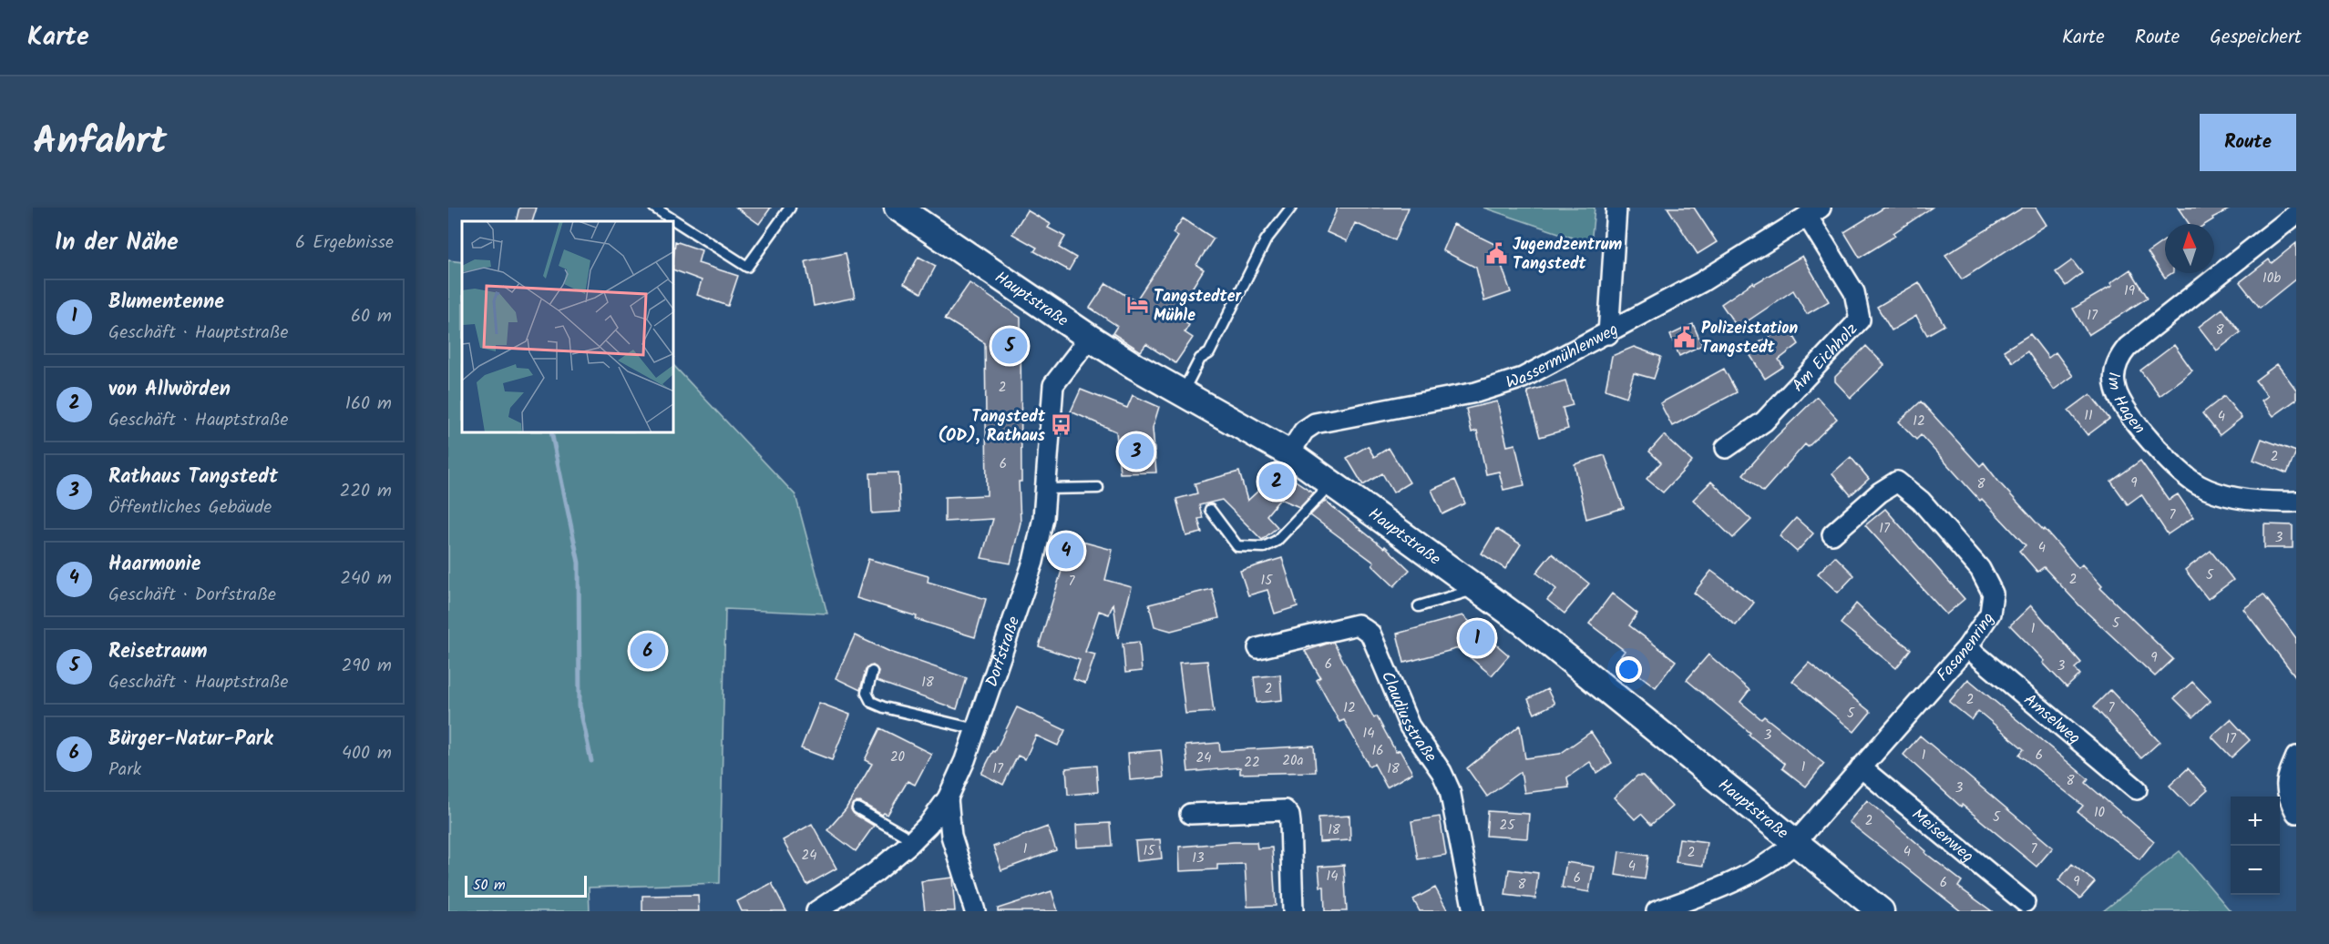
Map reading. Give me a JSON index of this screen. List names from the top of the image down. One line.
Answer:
{"streets":{"street":["Hauptstraße","Wassermühlenweg","Am Eichholz","Im Hagen","Fasanenring","Dorfstraße","Claudiusstraße","Amselweg","Meisenweg"]},"crossings":[["Hauptstraße","Wassermühlenweg"],["Hauptstraße","Fasanenring"],["Hauptstraße","Dorfstraße"],["Wassermühlenweg","Am Eichholz"],["Fasanenring","Amselweg"],["Fasanenring","Meisenweg"]],"places":{"public building":["Jugendzentrum Tangstedt","Polizeistation Tangstedt"],"hotel":["Tangstedter Mühle"],"bus stop":["Tangstedt (OD), Rathaus"]},"house_numbers":["10b","19","17","8","2","11","4","12","2","6","9","8","7","17","3","4","5","2","15","7","5","1","9","6","3","18","2","2","12","7","5","14","3","17","16","1","6","20","24","20a","22","1","17","18","8","3","10","5","2","25","18","1","7","15","4","2","24","13","4","14","6","9","6","8"],"scale_bar":"50 m","north":"top","page":{"header":"Karte","nav":["Karte","Route","Gespeichert"],"title":"Anfahrt","buttons":"Route","heading":["In der Nähe","6 Ergebnisse"],"list":[{"mark":"1","name":"Blumentenne","note":"Geschäft · Hauptstraße","value":"60 m"},{"mark":"2","name":"von Allwörden","note":"Geschäft · Hauptstraße","value":"160 m"},{"mark":"3","name":"Rathaus Tangstedt","note":"Öffentliches Gebäude","value":"220 m"},{"mark":"4","name":"Haarmonie","note":"Geschäft · Dorfstraße","value":"240 m"},{"mark":"5","name":"Reisetraum","note":"Geschäft · Hauptstraße","value":"290 m"},{"mark":"6","name":"Bürger-Natur-Park","note":"Park","value":"400 m"}],"pins":["5","3","2","4","1","6"],"map_buttons":["+","−"],"scale":"50 m"}}
